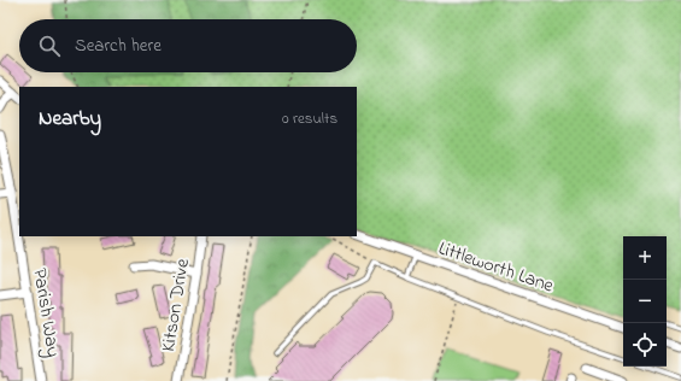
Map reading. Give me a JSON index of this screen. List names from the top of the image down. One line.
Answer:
{"streets":{"street":["Littleworth Lane","Kitson Drive","Parish Way"]},"page":{"search":"Search here","heading":["Nearby","0 results"],"map_buttons":["+","−"]}}
